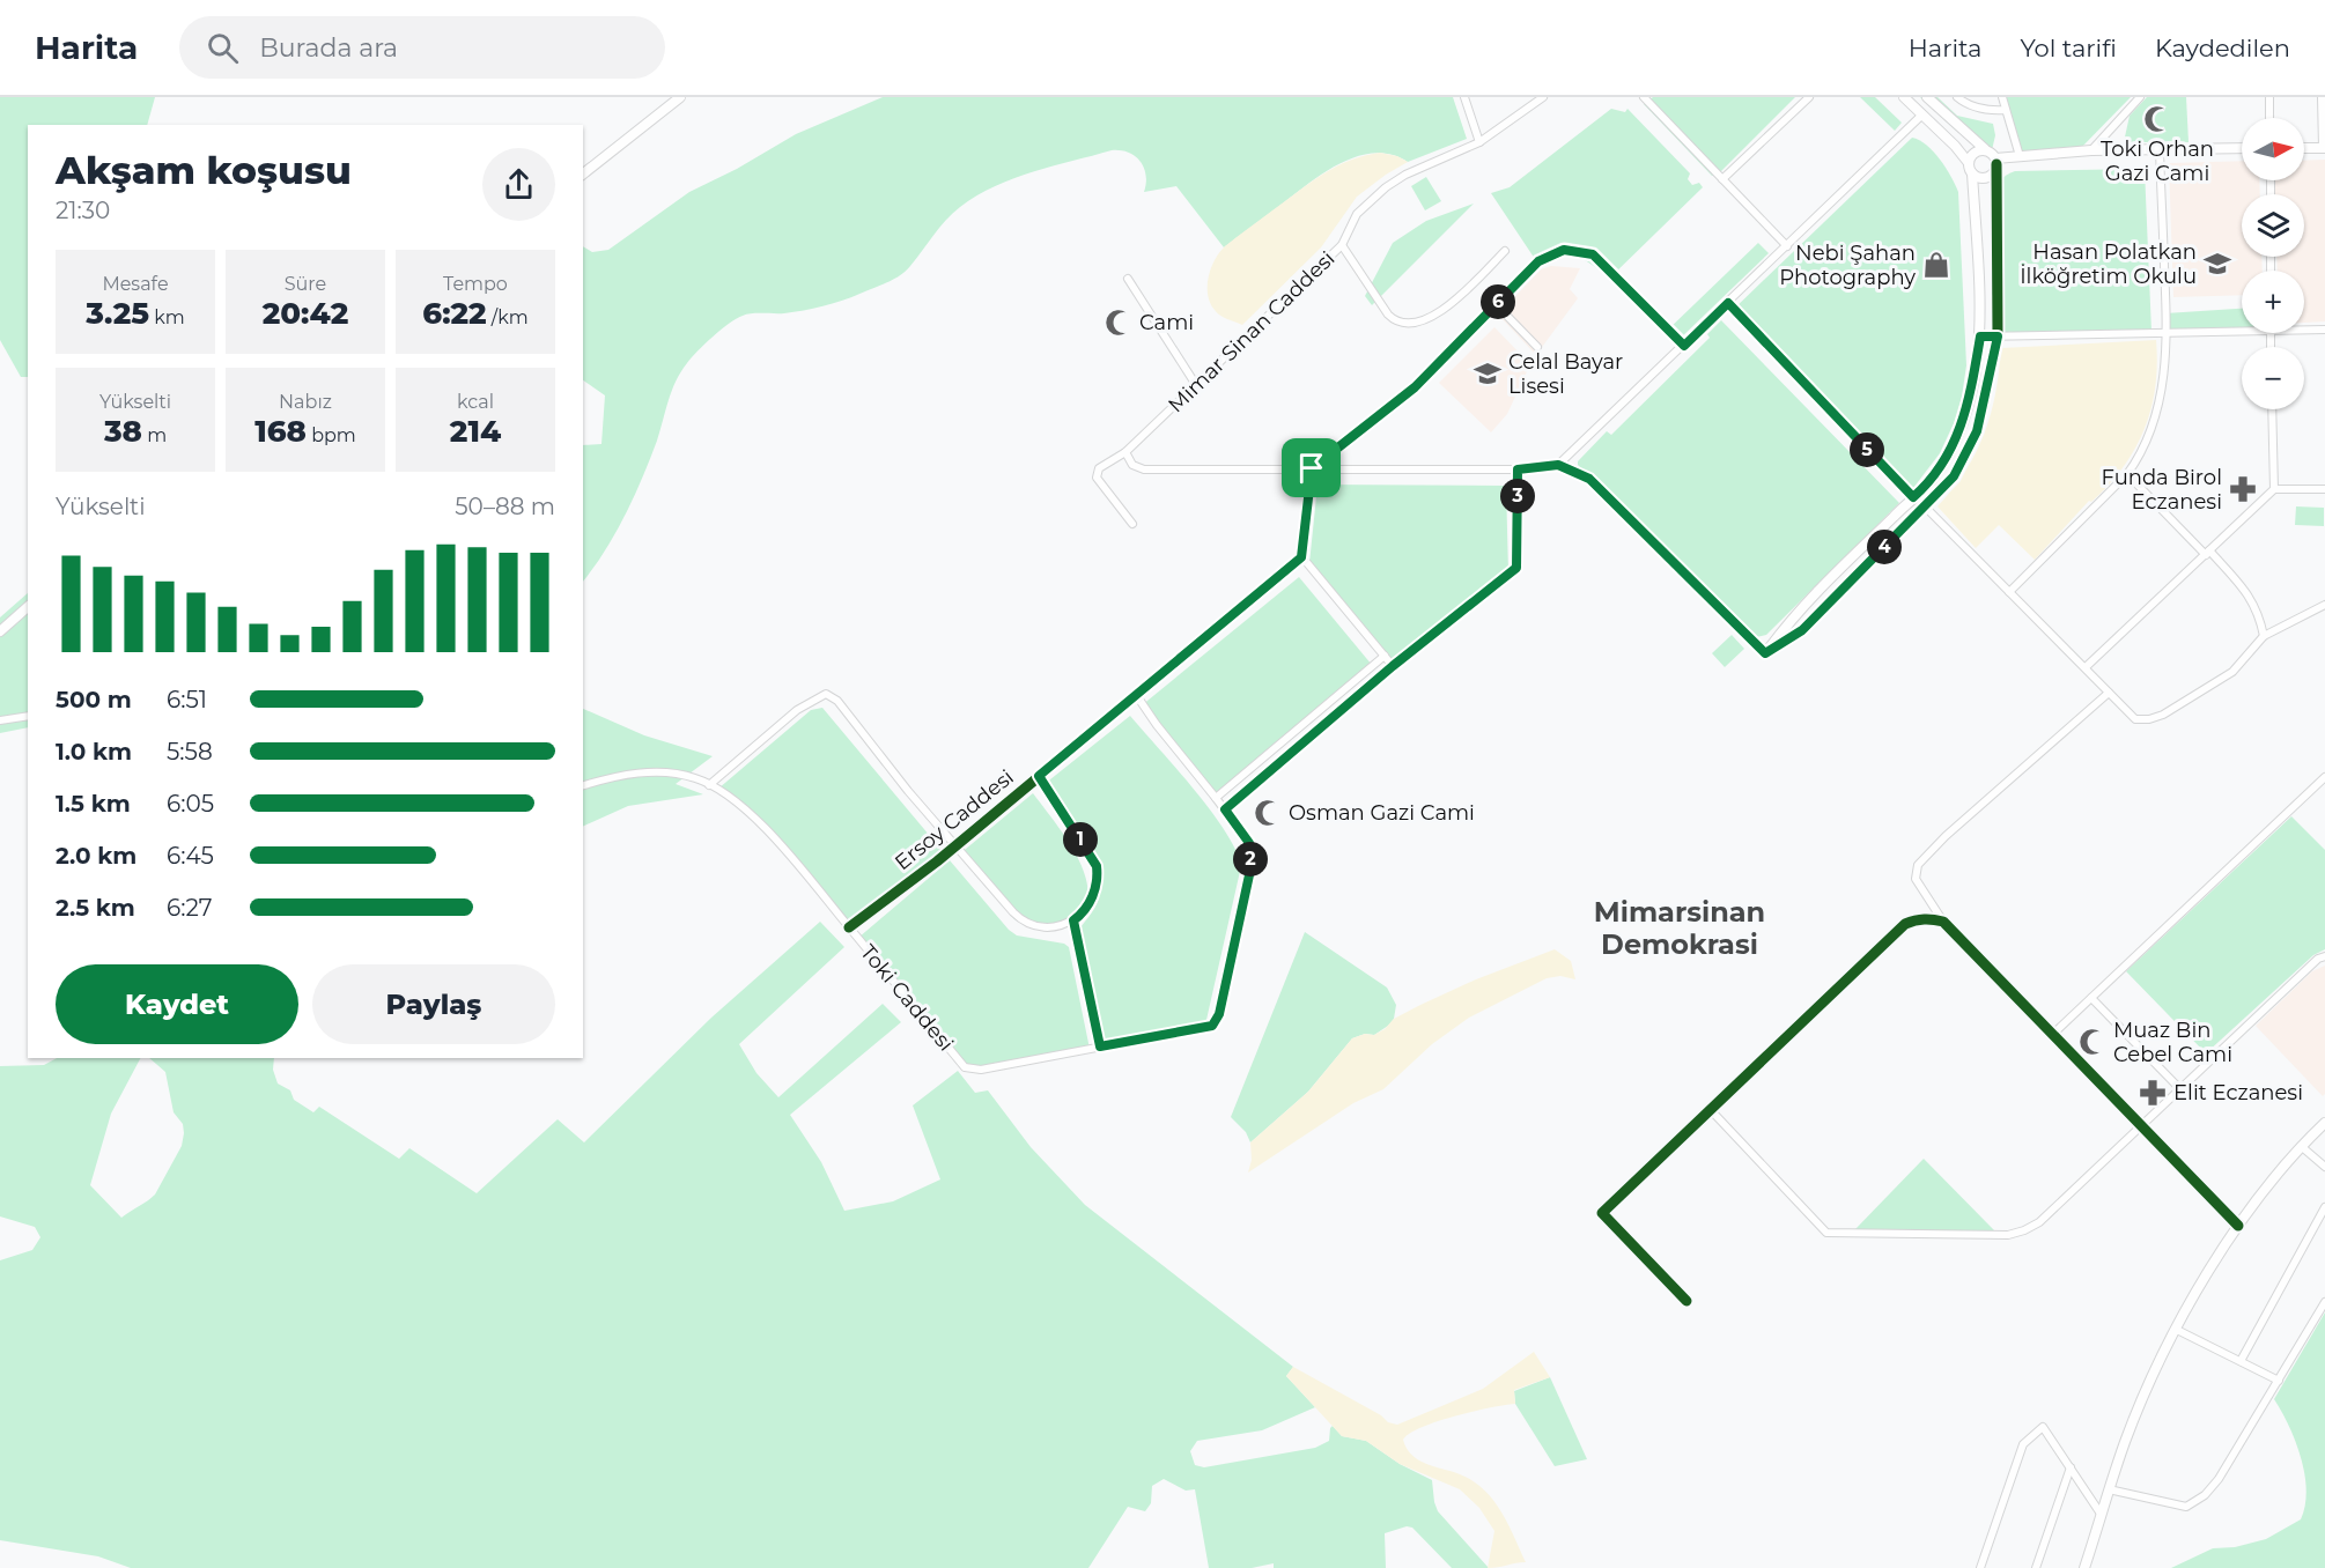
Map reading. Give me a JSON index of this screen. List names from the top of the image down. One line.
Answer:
{"streets":{"street":["Mimar Sinan Caddesi","Ersoy Caddesi","Toki Caddesi"]},"crossings":[["Ersoy Caddesi","Toki Caddesi"]],"districts":["Mimarsinan Demokrasi"],"places":{"mosque":["Toki Orhan Gazi Cami","Cami","Osman Gazi Cami","Muaz Bin Cebel Cami"],"school or university":["Hasan Polatkan İlköğretim Okulu","Celal Bayar Lisesi"],"shop":["Nebi Şahan Photography"],"pharmacy":["Funda Birol Eczanesi","Elit Eczanesi"]},"north":"right","page":{"header":"Harita","search":"Burada ara","nav":["Harita","Yol tarifi","Kaydedilen"],"map_buttons":["+","−"],"heading":["Akşam koşusu","21:30"],"stats":[["Mesafe","3.25 km"],["Süre","20:42"],["Tempo","6:22 /km"],["Yükselti","38 m"],["Nabız","168 bpm"],["kcal","214"]],"pins":["6","5","3","4","1","2"],"chart":["Yükselti","50–88 m"],"list":[{"name":"500 m","note":"6:51"},{"name":"1.0 km","note":"5:58"},{"name":"1.5 km","note":"6:05"},{"name":"2.0 km","note":"6:45"},{"name":"2.5 km","note":"6:27"}],"buttons":["Kaydet","Paylaş"]}}
